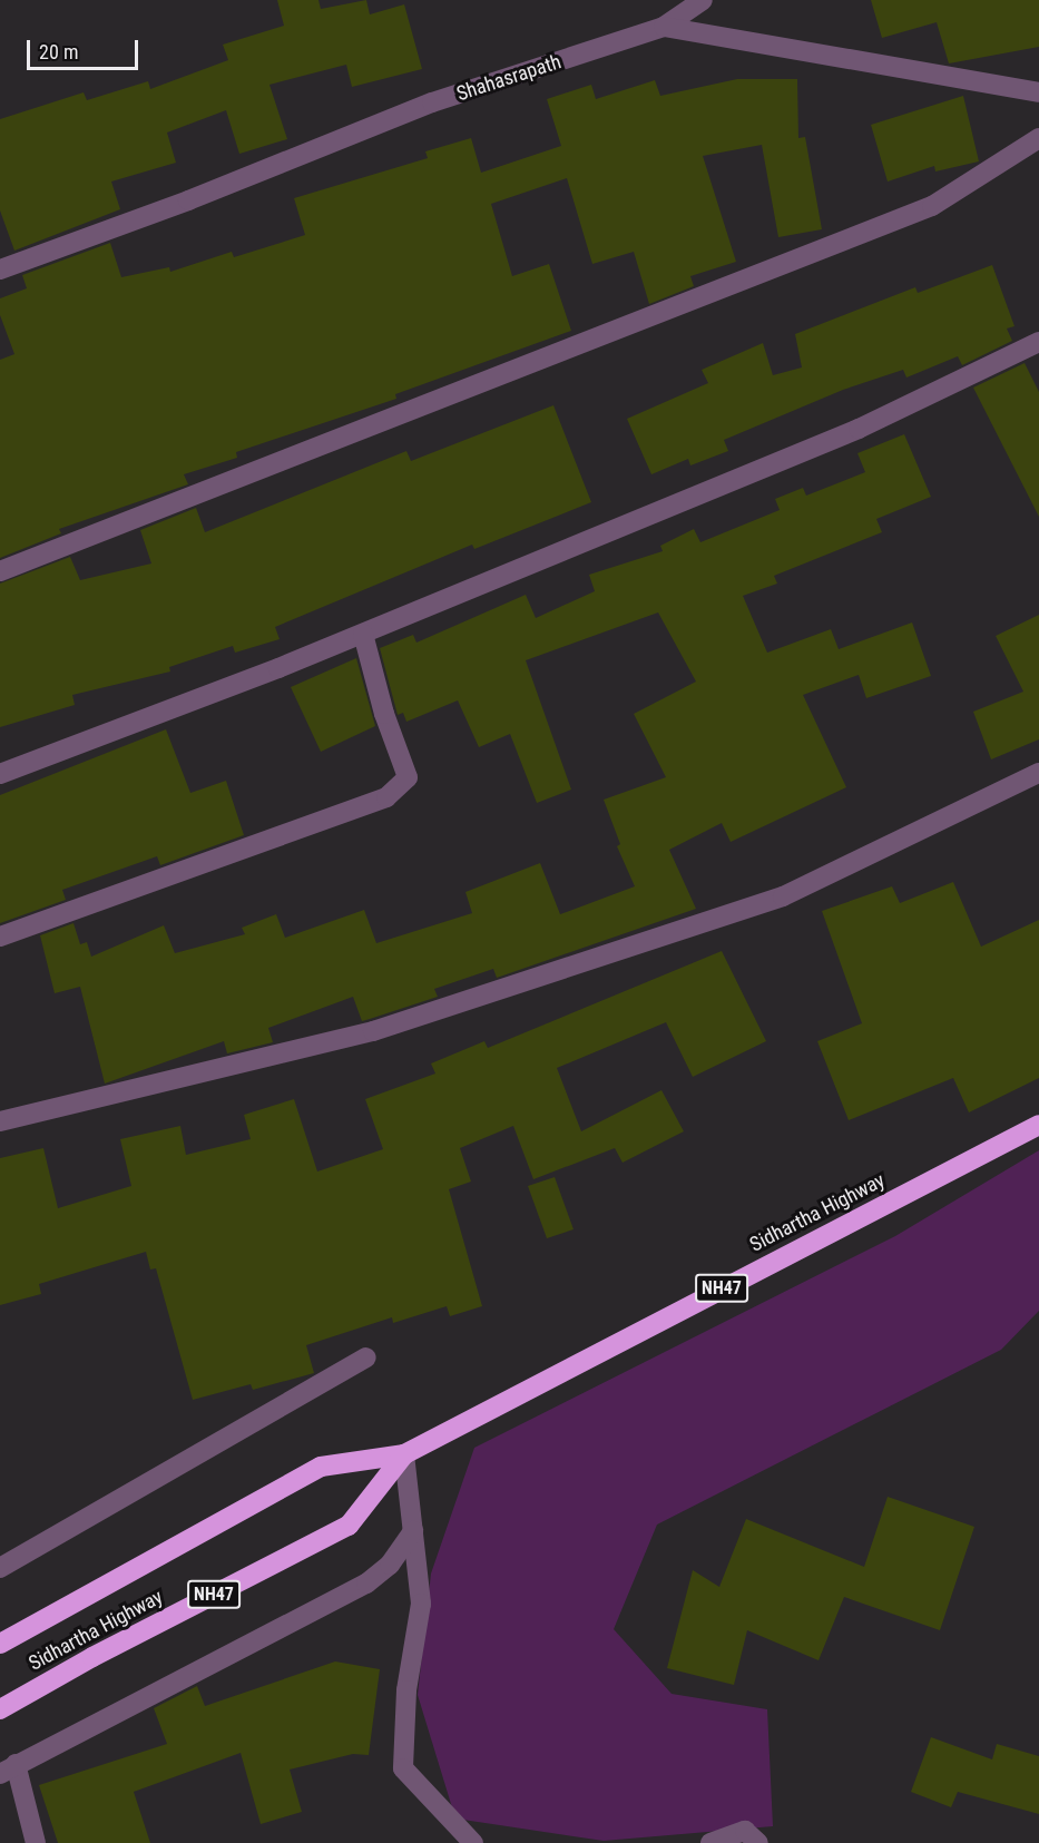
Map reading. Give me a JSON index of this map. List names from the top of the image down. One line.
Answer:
{"streets":{"highway":["Sidhartha Highway","NH47"],"street":["Shahasrapath"]},"scale_bar":"20 m"}
